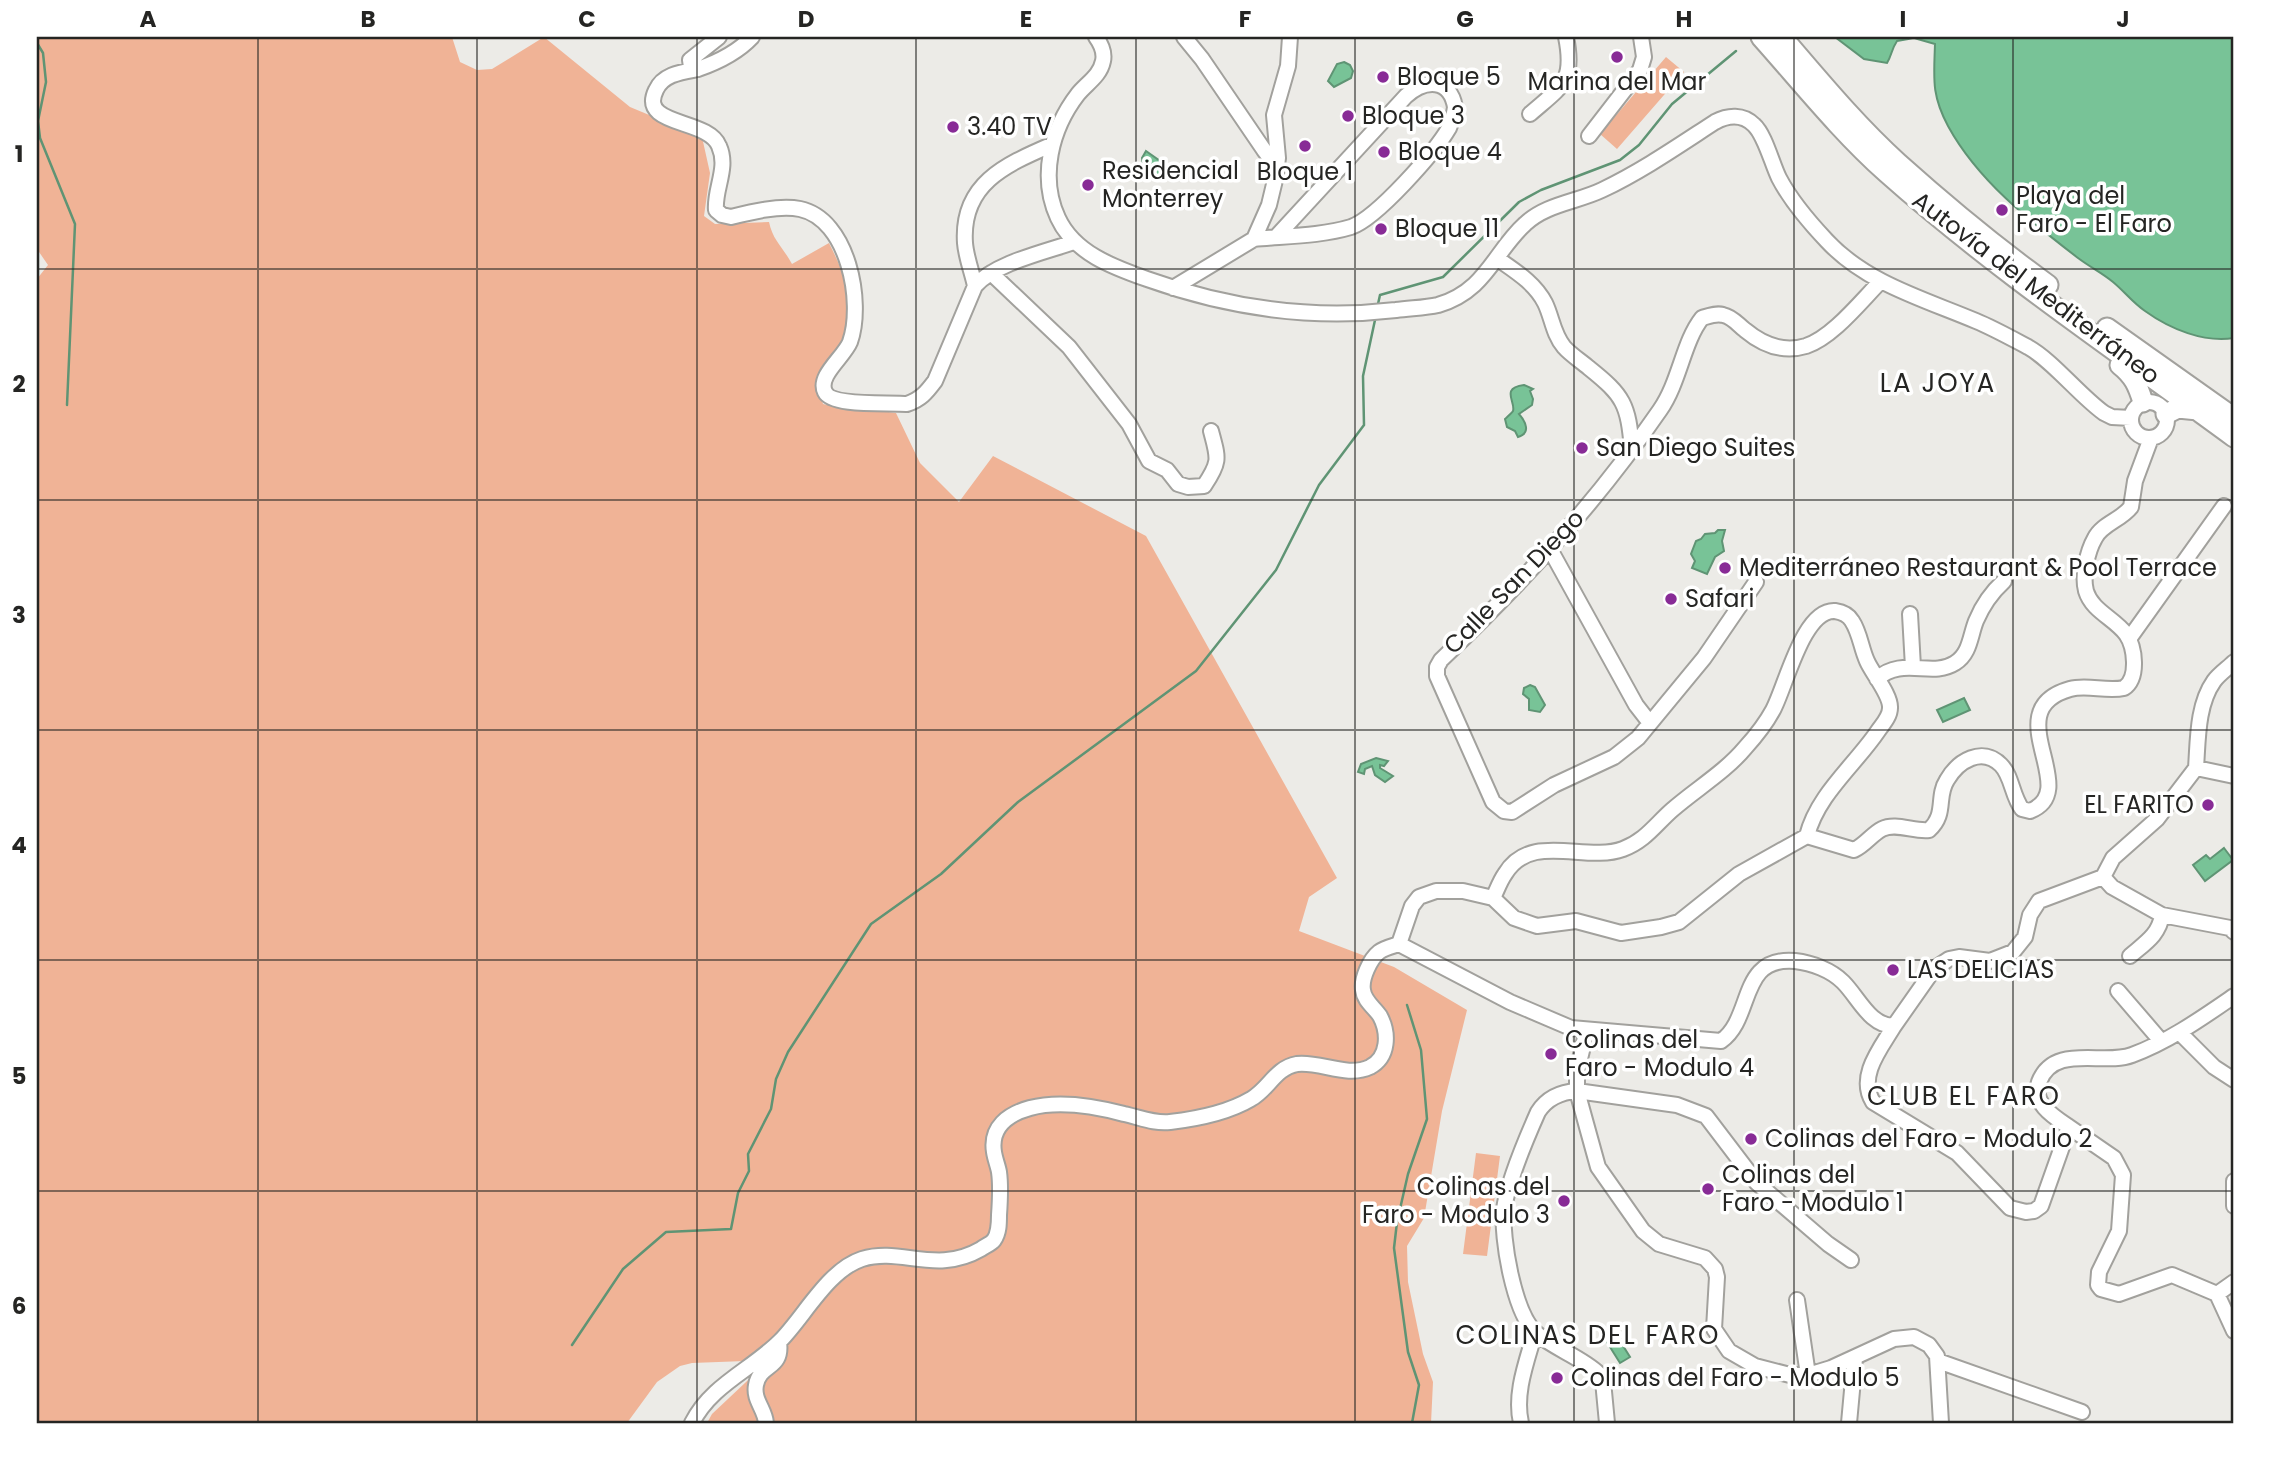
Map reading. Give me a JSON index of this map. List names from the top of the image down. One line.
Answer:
{"streets":{"highway":["Autovía del Mediterráneo"],"street":["Calle San Diego"]},"districts":["LA JOYA","CLUB EL FARO","COLINAS DEL FARO"],"places":["Marina del Mar","Bloque 5","Bloque 3","3.40 TV","Bloque 1","Bloque 4","Residencial Monterrey","Playa del Faro - El Faro","Bloque 11","San Diego Suites","Mediterráneo Restaurant & Pool Terrace","Safari","EL FARITO","LAS DELICIAS","Colinas del Faro - Modulo 4","Colinas del Faro - Modulo 2","Colinas del Faro - Modulo 1","Colinas del Faro - Modulo 3","Colinas del Faro - Modulo 5"],"grid":{"columns":["A","B","C","D","E","F","G","H","I","J"],"rows":["1","2","3","4","5","6"]}}
